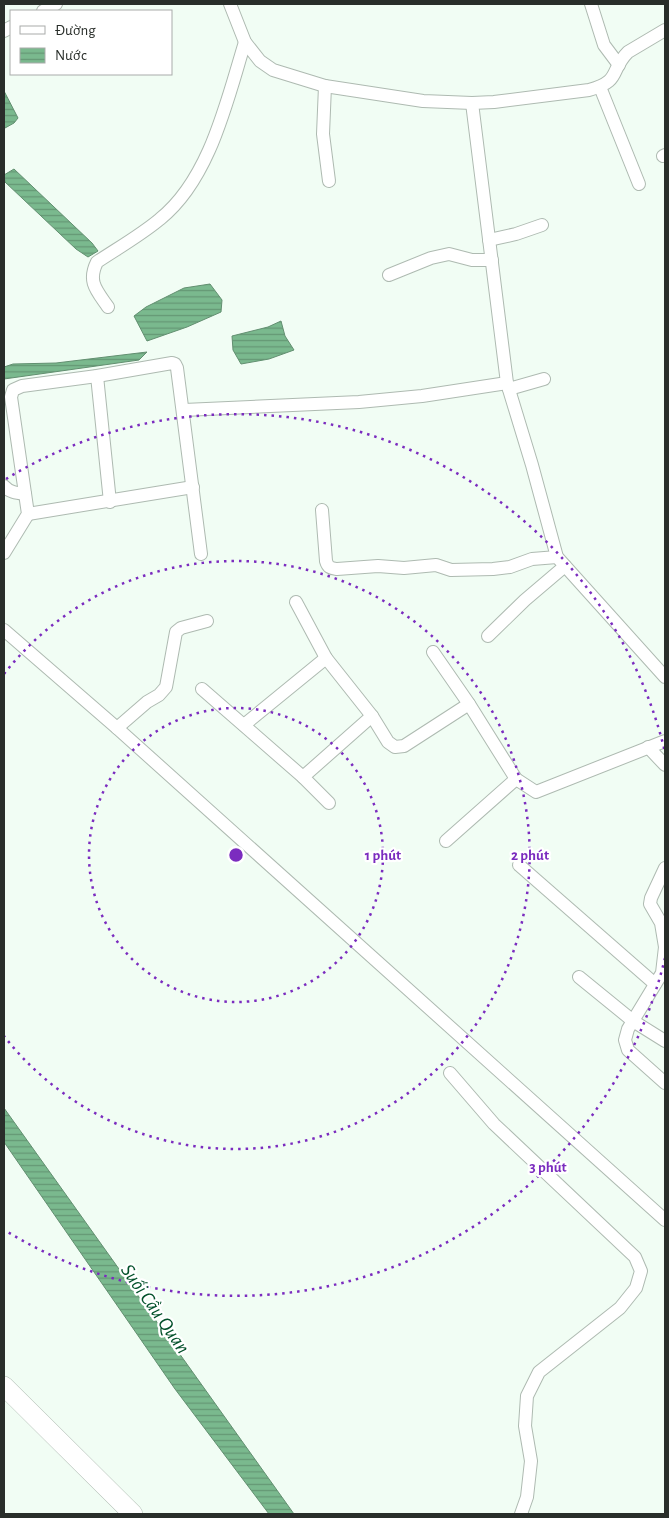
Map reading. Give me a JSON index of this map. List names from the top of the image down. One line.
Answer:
{"water":["Suối Cầu Quan"],"legend":["Đường","Nước"],"rings":["1 phút","2 phút","3 phút"]}
